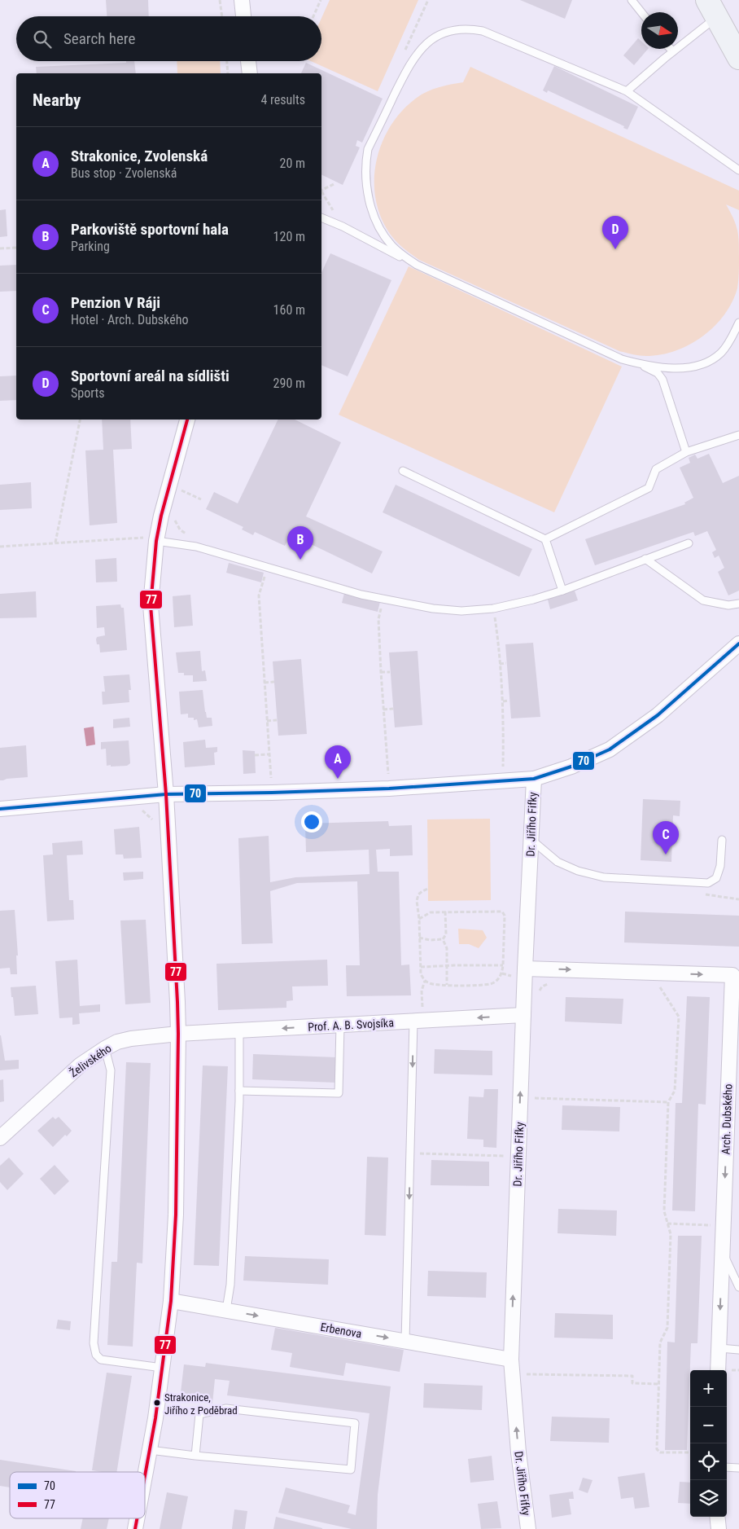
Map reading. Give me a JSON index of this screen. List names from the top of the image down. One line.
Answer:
{"streets":{"street":["Dr. Jiřího Fifky","Prof. A. B. Svojsíka","Želivského","Arch. Dubského","Erbenova"]},"crossings":[["Dr. Jiřího Fifky","Prof. A. B. Svojsíka"],["Dr. Jiřího Fifky","Arch. Dubského"],["Dr. Jiřího Fifky","Erbenova"],["Prof. A. B. Svojsíka","Želivského"]],"one_way":["Dr. Jiřího Fifky","Prof. A. B. Svojsíka","Erbenova"],"places":["Strakonice, Jiřího z Poděbrad"],"lines":["transit line 77","transit line 70"],"legend":["70","77"],"north":"right","page":{"search":"Search here","heading":["Nearby","4 results"],"list":[{"mark":"A","name":"Strakonice, Zvolenská","note":"Bus stop · Zvolenská","value":"20 m"},{"mark":"B","name":"Parkoviště sportovní hala","note":"Parking","value":"120 m"},{"mark":"C","name":"Penzion V Ráji","note":"Hotel · Arch. Dubského","value":"160 m"},{"mark":"D","name":"Sportovní areál na sídlišti","note":"Sports","value":"290 m"}],"pins":["D","B","A","C"],"map_buttons":["+","−"]}}
